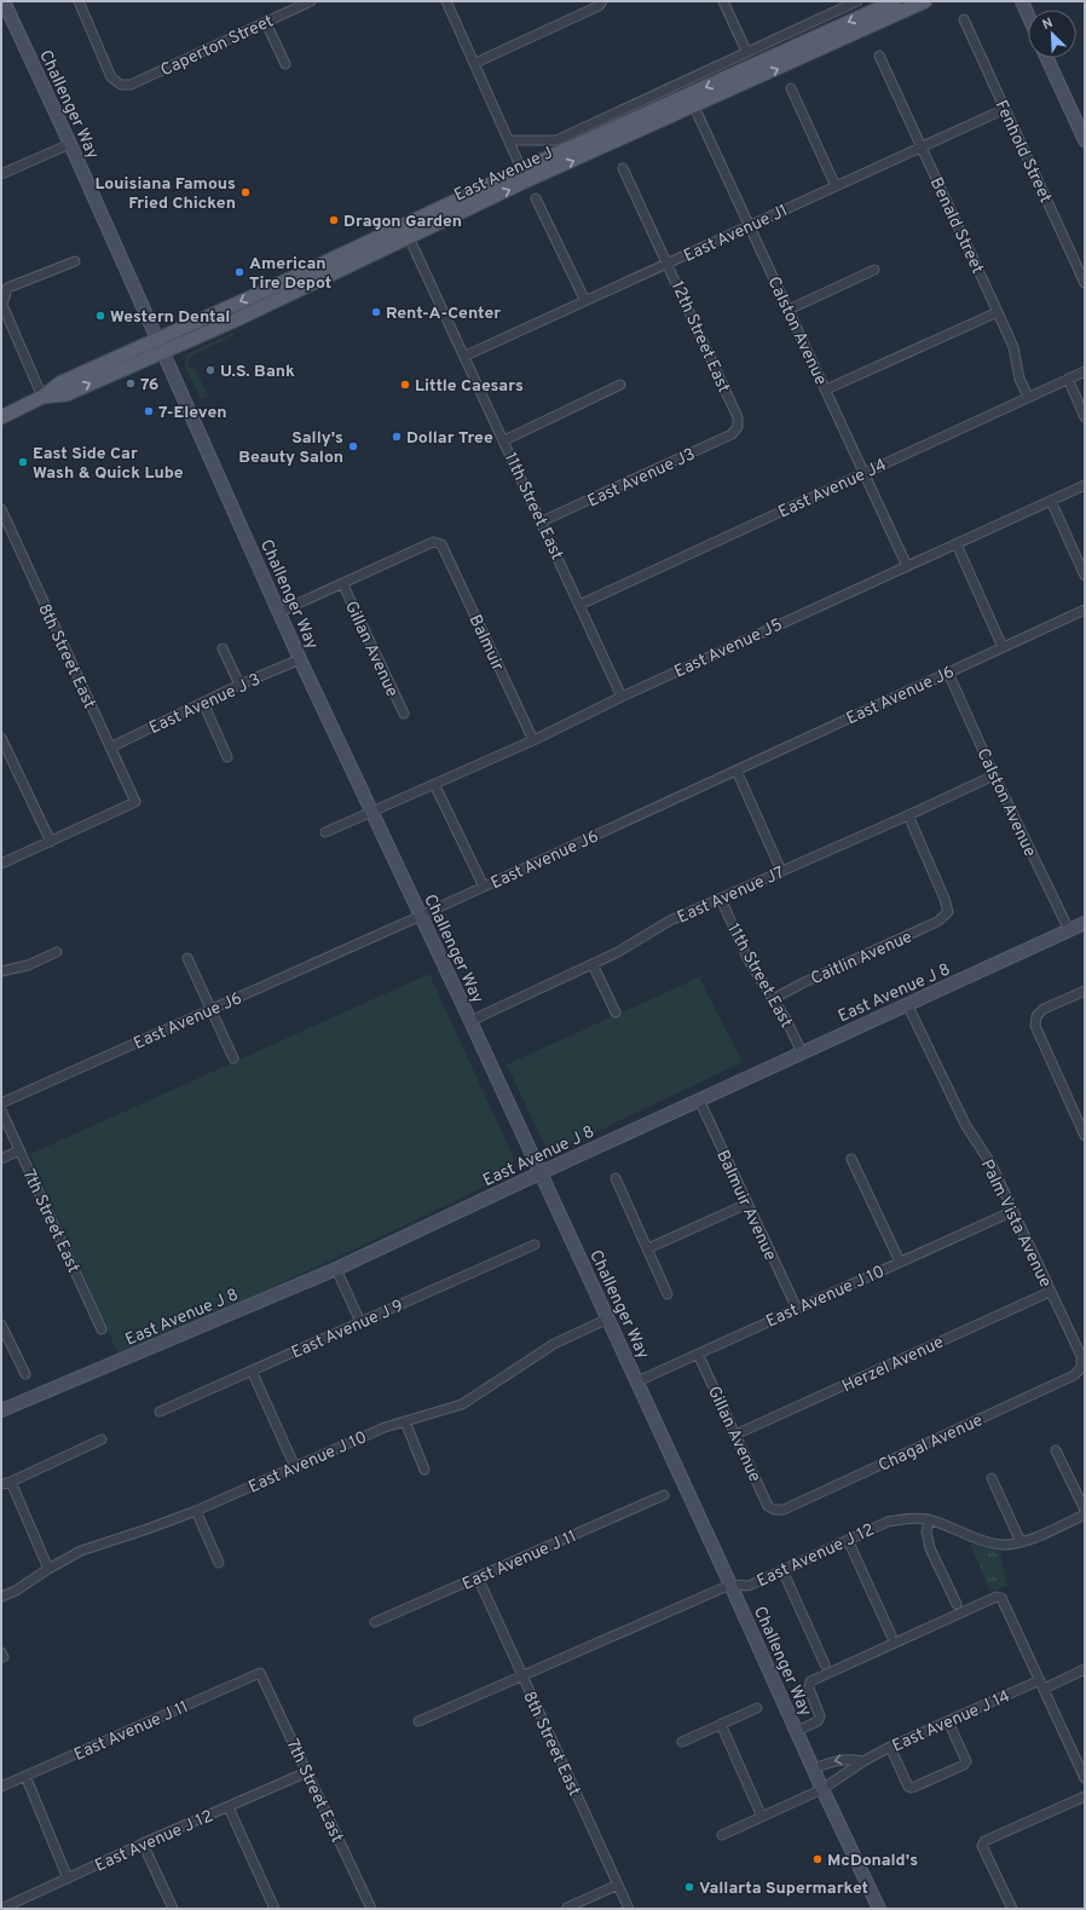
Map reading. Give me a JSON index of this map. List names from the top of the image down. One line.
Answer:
{"streets":{"main road":["Challenger Way","East Avenue J","East Avenue J 8"],"street":["Caperton Street","Fenhold Street","Benald Street","East Avenue J1","Calston Avenue","12th Street East","East Avenue J3","East Avenue J4","11th Street East","Balmuir","East Avenue J5","Gillan Avenue","8th Street East","East Avenue J6","East Avenue J 3","East Avenue J7","Caitlin Avenue","Balmuir Avenue","7th Street East","Palm Vista Avenue","East Avenue J 10","East Avenue J 9","Herzel Avenue","Chagal Avenue","East Avenue J 12","East Avenue J 11","East Avenue J 14"]},"crossings":[["Challenger Way","East Avenue J"],["Challenger Way","East Avenue J5"],["Challenger Way","East Avenue J6"],["Challenger Way","East Avenue J 3"],["Challenger Way","East Avenue J7"],["Challenger Way","East Avenue J 8"],["Challenger Way","East Avenue J 10"],["Challenger Way","East Avenue J 12"],["Challenger Way","East Avenue J 14"],["Fenhold Street","East Avenue J1"],["East Avenue J","Calston Avenue"],["East Avenue J","11th Street East"],["Benald Street","East Avenue J1"],["Benald Street","East Avenue J4"],["East Avenue J1","Calston Avenue"],["East Avenue J1","12th Street East"],["East Avenue J1","11th Street East"],["Calston Avenue","East Avenue J4"],["Calston Avenue","East Avenue J5"],["Calston Avenue","East Avenue J6"],["Calston Avenue","East Avenue J7"],["Calston Avenue","East Avenue J 8"],["12th Street East","East Avenue J3"],["East Avenue J3","11th Street East"],["East Avenue J4","11th Street East"],["11th Street East","East Avenue J5"],["11th Street East","East Avenue J7"],["11th Street East","Caitlin Avenue"],["11th Street East","East Avenue J 8"],["Balmuir","East Avenue J5"],["Balmuir","Gillan Avenue"],["Gillan Avenue","East Avenue J 10"],["Gillan Avenue","Herzel Avenue"],["Gillan Avenue","Chagal Avenue"],["8th Street East","East Avenue J 3"],["8th Street East","East Avenue J 12"],["8th Street East","East Avenue J 11"],["East Avenue J7","Caitlin Avenue"],["East Avenue J 8","Balmuir Avenue"],["East Avenue J 8","Palm Vista Avenue"],["Balmuir Avenue","East Avenue J 10"],["7th Street East","East Avenue J 12"],["7th Street East","East Avenue J 11"],["Palm Vista Avenue","East Avenue J 10"],["Palm Vista Avenue","Herzel Avenue"],["Palm Vista Avenue","Chagal Avenue"]],"places":["Louisiana Famous Fried Chicken","Dragon Garden","American Tire Depot","Rent-A-Center","Western Dental","U.S. Bank","76","Little Caesars","7-Eleven","Dollar Tree","Sally's Beauty Salon","East Side Car Wash & Quick Lube","McDonald's","Vallarta Supermarket"],"north":"top left"}
